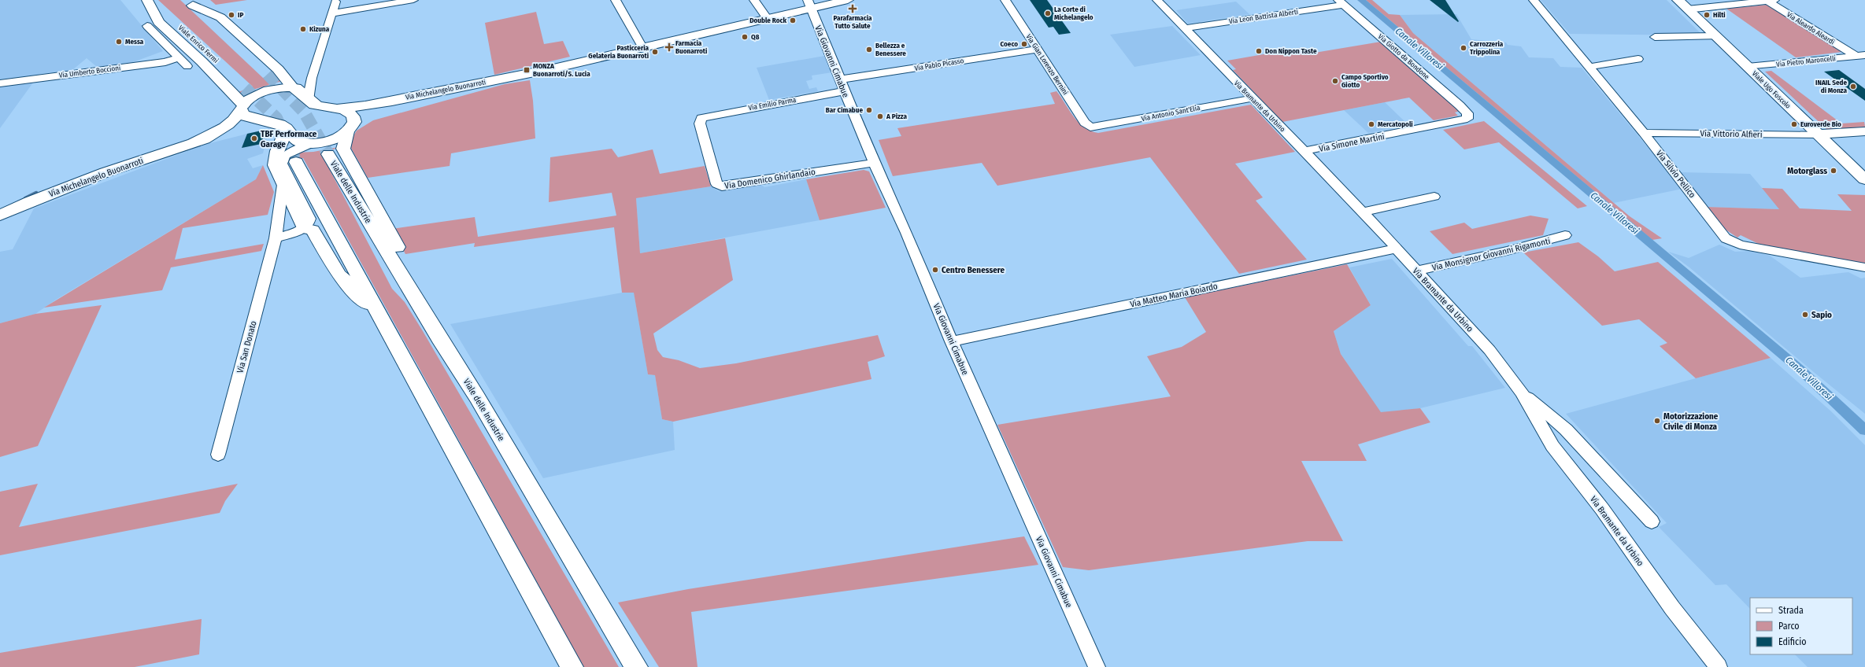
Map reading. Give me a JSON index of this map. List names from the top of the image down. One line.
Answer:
{"streets":{"main road":["Viale Enrico Fermi","Via Michelangelo Buonarroti","Viale Ugo Foscolo","Viale delle Industrie"],"street":["Via Leon Battista Alberti","Via Aleardo Aleardi","Via Giotto da Bondone","Via Giovanni Cimabue","Via Pietro Maroncelli","Via Pablo Picasso","Via Gian Lorenzo Bernini","Via Umberto Boccioni","Via Emilio Parma","Via Bramante da Urbino","Via Antonio Sant'Elia","Via Vittorio Alfieri","Via Simone Martini","Via Silvio Pellico","Via Domenico Ghirlandaio","Via Monsignor Giovanni Rigamonti","Via Matteo Maria Boiardo","Via San Donato"]},"crossings":[["Via Leon Battista Alberti","Via Giotto da Bondone"],["Via Leon Battista Alberti","Via Bramante da Urbino"],["Via Aleardo Aleardi","Via Pietro Maroncelli"],["Via Giotto da Bondone","Via Simone Martini"],["Via Giovanni Cimabue","Via Pablo Picasso"],["Via Giovanni Cimabue","Via Michelangelo Buonarroti"],["Via Giovanni Cimabue","Via Emilio Parma"],["Via Giovanni Cimabue","Via Domenico Ghirlandaio"],["Via Giovanni Cimabue","Via Matteo Maria Boiardo"],["Via Pietro Maroncelli","Viale Ugo Foscolo"],["Via Pablo Picasso","Via Gian Lorenzo Bernini"],["Via Gian Lorenzo Bernini","Via Antonio Sant'Elia"],["Viale Ugo Foscolo","Via Vittorio Alfieri"],["Via Emilio Parma","Via Domenico Ghirlandaio"],["Via Bramante da Urbino","Via Antonio Sant'Elia"],["Via Bramante da Urbino","Via Simone Martini"],["Via Bramante da Urbino","Via Monsignor Giovanni Rigamonti"],["Via Bramante da Urbino","Via Matteo Maria Boiardo"],["Via Vittorio Alfieri","Via Silvio Pellico"]],"water":["Canale Villoresi"],"places":{"health":["Parafarmacia Tutto Salute","Farmacia Buonarroti"],"other":["La Corte di Michelangelo","IP","Hilti","Double Rock","Kizuna","Q8","Messa","Coeco","Carrozzeria Trippolina","Bellezza e Benessere","Don Nippon Taste","Pasticceria Gelateria Buonarroti","Campo Sportivo Giotto","INAIL Sede di Monza","Bar Cimabue","A Pizza","Mercatopoli","Euroverde Bio","TBF Performace Garage","Motorglass","Centro Benessere","Sapio","Motorizzazione Civile di Monza"],"transit":["MONZA Buonarroti/S. Lucia"]},"legend":["Strada","Parco","Edificio"]}
